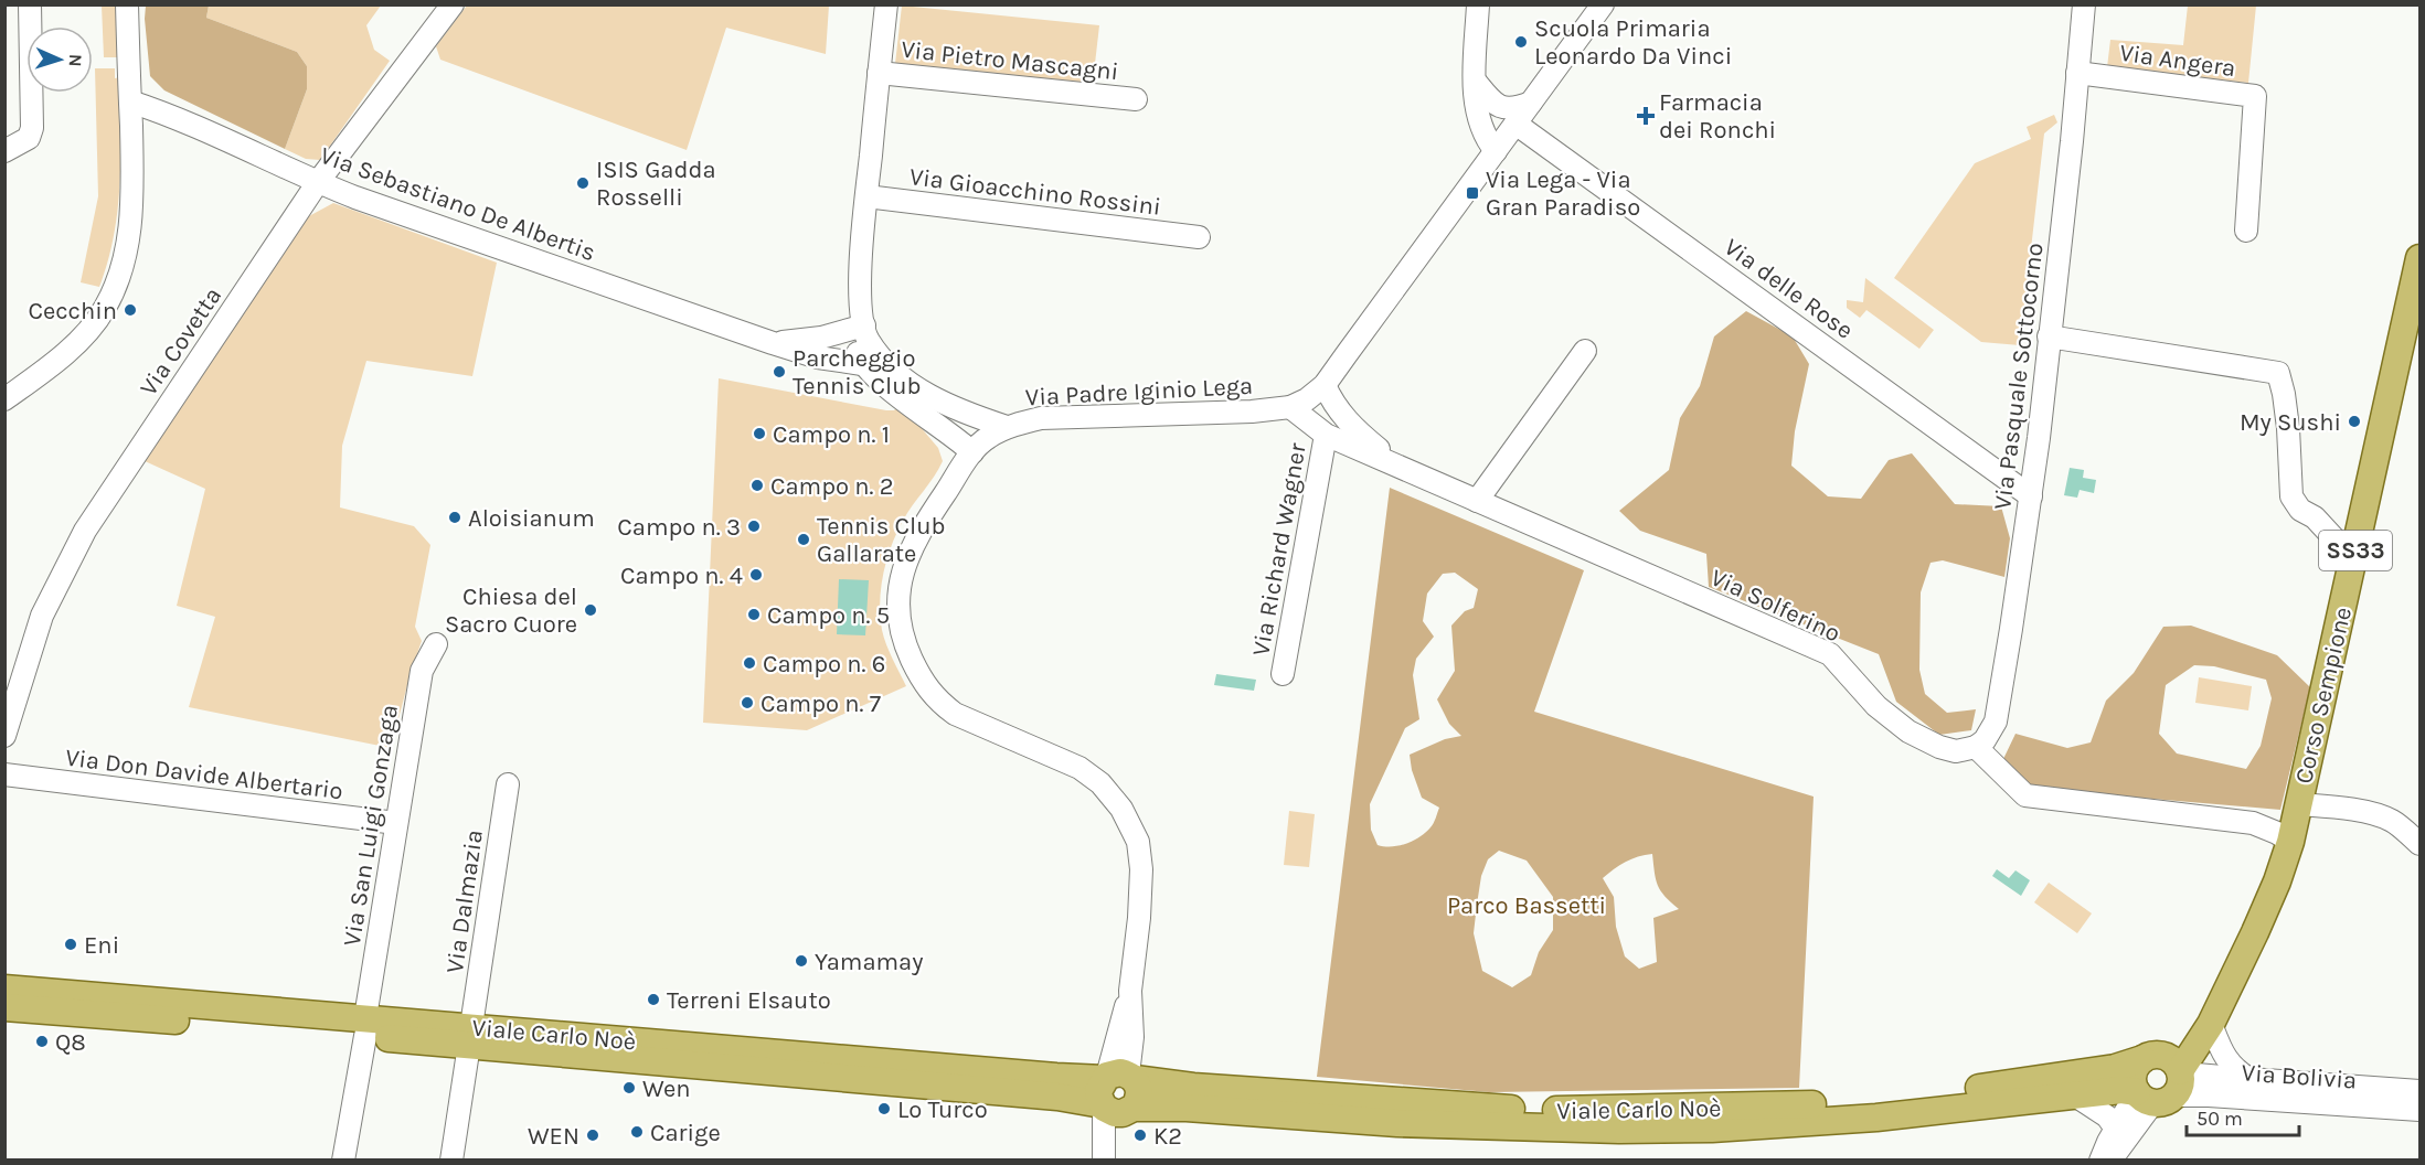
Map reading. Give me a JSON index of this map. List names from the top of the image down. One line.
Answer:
{"streets":{"main road":["SS33","Corso Sempione","Viale Carlo Noè"],"street":["Via Pietro Mascagni","Via Angera","Via Gioacchino Rossini","Via Sebastiano De Albertis","Via delle Rose","Via Covetta","Via Pasquale Sottocorno","Via Padre Iginio Lega","Via Richard Wagner","Via Solferino","Via Don Davide Albertario","Via San Luigi Gonzaga","Via Dalmazia","Via Bolivia"]},"crossings":[["Via Angera","Via Pasquale Sottocorno"],["Via Sebastiano De Albertis","Via Covetta"],["Via delle Rose","Via Pasquale Sottocorno"],["Via delle Rose","Via Padre Iginio Lega"],["Via Pasquale Sottocorno","Via Solferino"],["Via Padre Iginio Lega","Via Solferino"],["Via Padre Iginio Lega","Viale Carlo Noè"],["Via Richard Wagner","Via Solferino"],["Corso Sempione","Viale Carlo Noè"],["Corso Sempione","Via Bolivia"],["Via Don Davide Albertario","Via San Luigi Gonzaga"],["Via San Luigi Gonzaga","Viale Carlo Noè"],["Via Dalmazia","Viale Carlo Noè"],["Viale Carlo Noè","Via Bolivia"]],"parks":["Parco Bassetti"],"places":{"other":["Scuola Primaria Leonardo Da Vinci","ISIS Gadda Rosselli","Cecchin","Parcheggio Tennis Club","My Sushi","Campo n. 1","Campo n. 2","Aloisianum","Campo n. 3","Tennis Club Gallarate","Campo n. 4","Chiesa del Sacro Cuore","Campo n. 5","Campo n. 6","Campo n. 7","Eni","Yamamay","Terreni Elsauto","Q8","Wen","Lo Turco","Carige","WEN","K2"],"health":["Farmacia dei Ronchi"],"transit":["Via Lega - Via Gran Paradiso"]},"scale_bar":"50 m","north":"right"}
